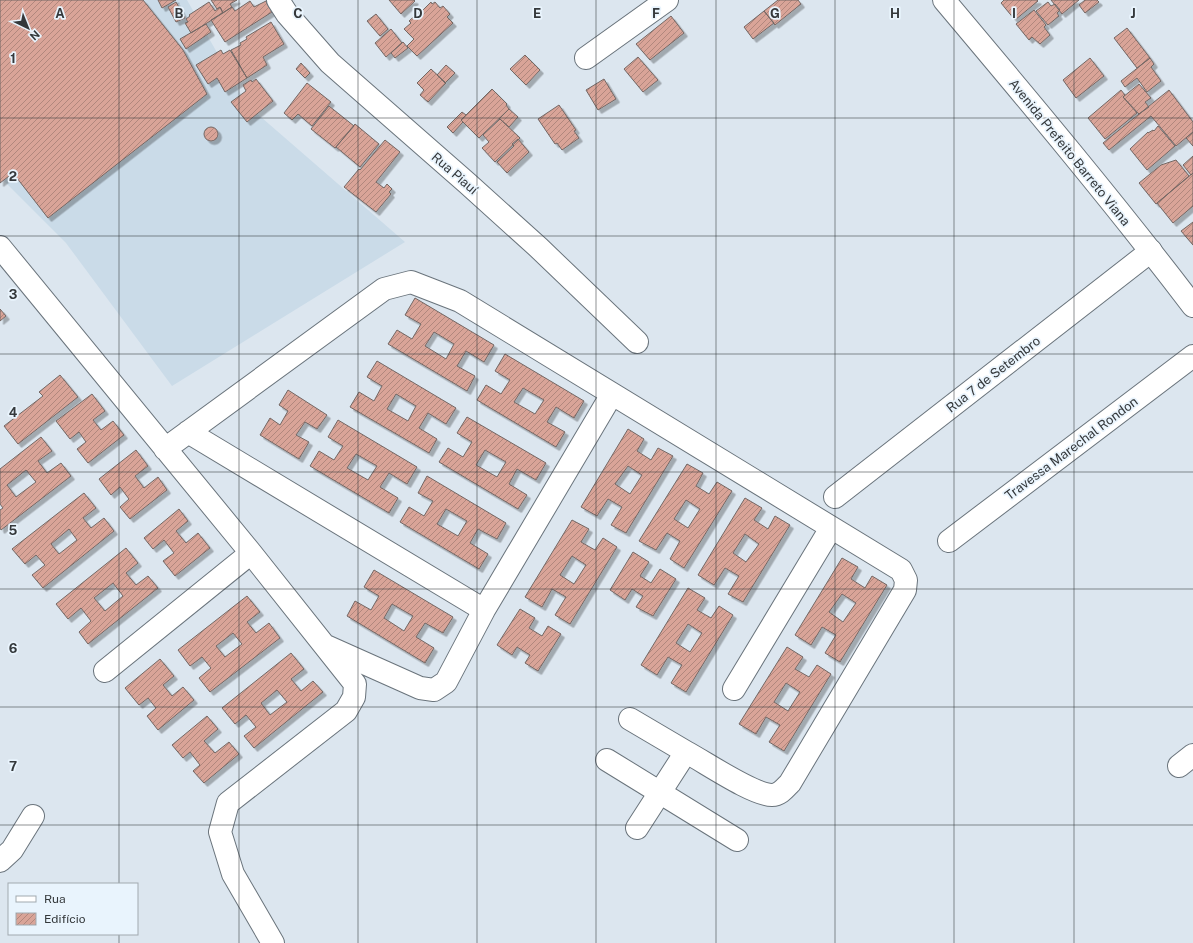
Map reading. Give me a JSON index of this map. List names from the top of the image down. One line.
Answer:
{"streets":{"street":["Avenida Prefeito Barreto Viana","Rua Piauí","Rua 7 de Setembro","Travessa Marechal Rondon"]},"crossings":[["Avenida Prefeito Barreto Viana","Rua 7 de Setembro"]],"legend":["Rua","Edifício"],"north":"bottom right","grid":{"columns":["A","B","C","D","E","F","G","H","I","J"],"rows":["1","2","3","4","5","6","7"]}}
